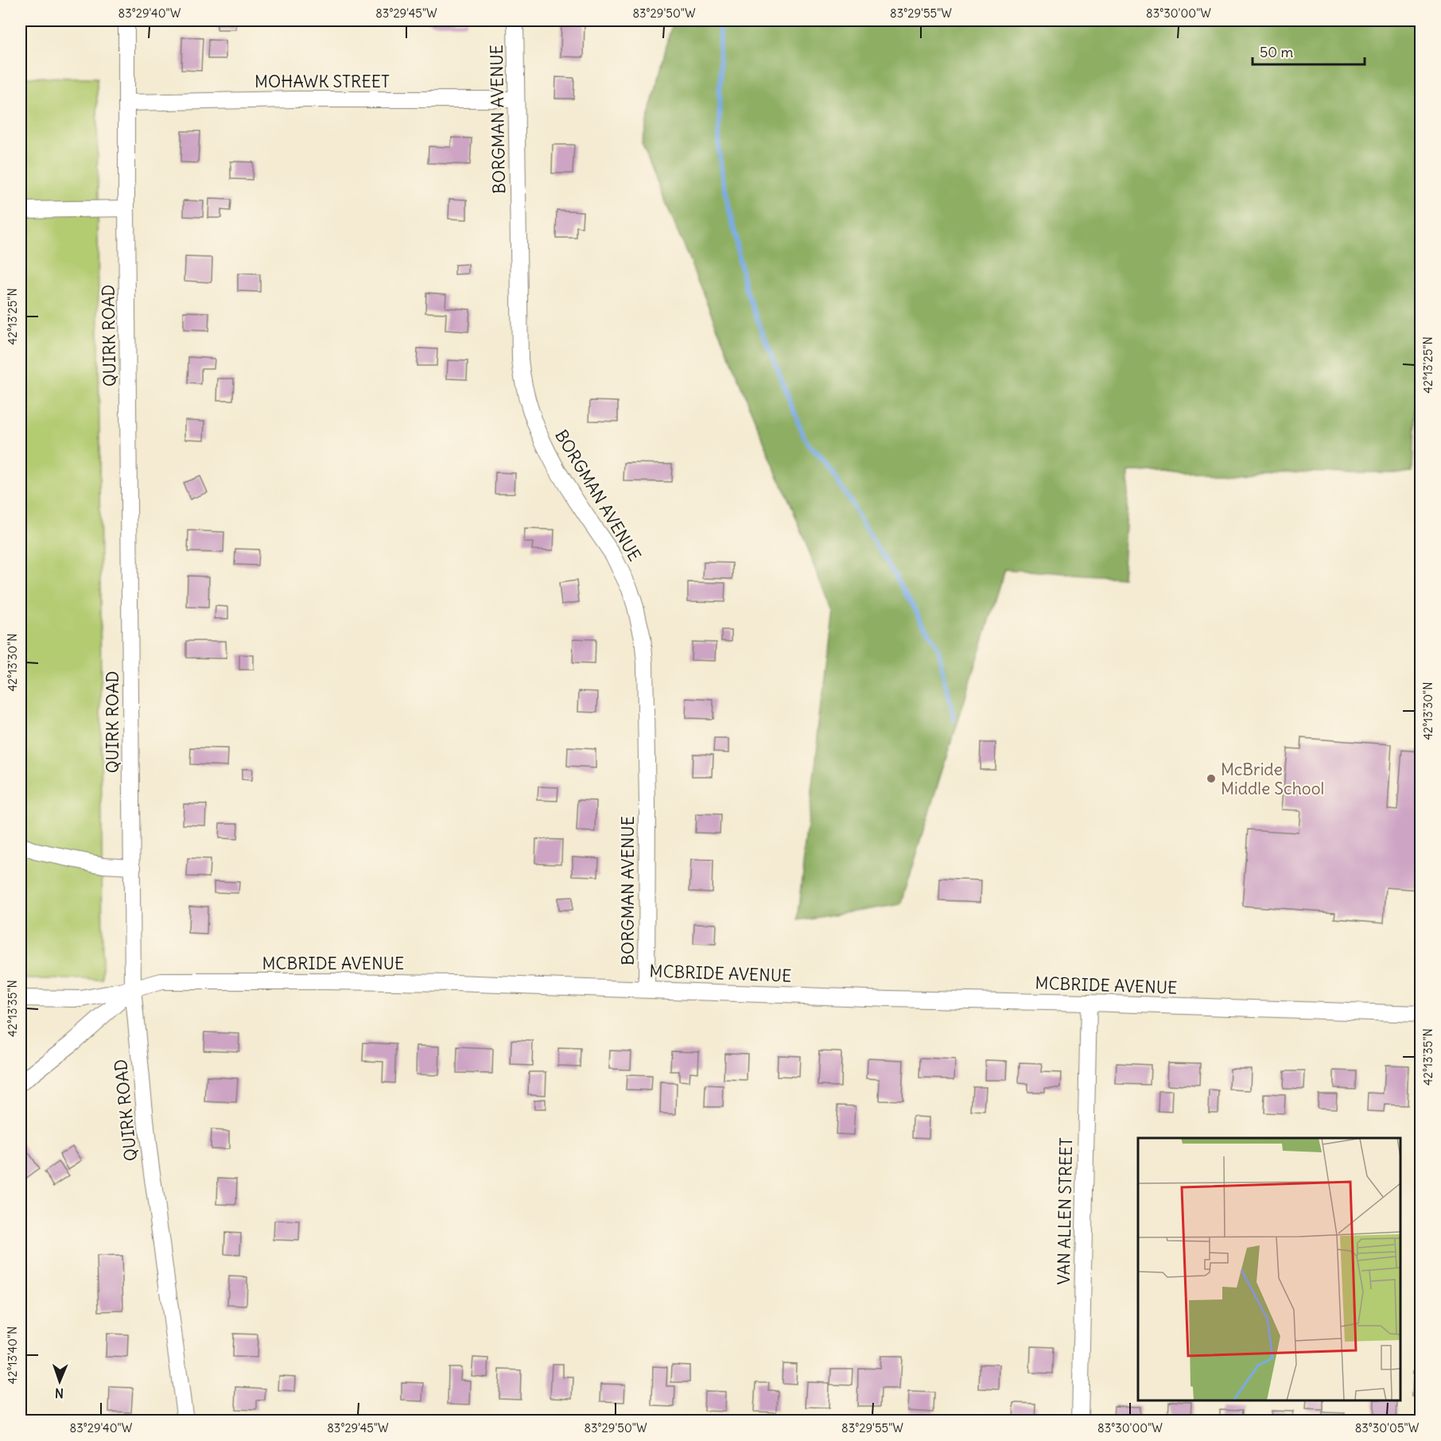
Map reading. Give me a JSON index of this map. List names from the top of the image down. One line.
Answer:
{"streets":{"street":["MOHAWK STREET","BORGMAN AVENUE","QUIRK ROAD","MCBRIDE AVENUE","VAN ALLEN STREET"]},"crossings":[["MOHAWK STREET","BORGMAN AVENUE"],["MOHAWK STREET","QUIRK ROAD"],["BORGMAN AVENUE","MCBRIDE AVENUE"],["QUIRK ROAD","MCBRIDE AVENUE"],["MCBRIDE AVENUE","VAN ALLEN STREET"]],"places":["McBride Middle School"],"scale_bar":"50 m","north":"bottom","coordinates":["83°29'40\"W","83°29'45\"W","83°29'50\"W","83°29'55\"W","83°30'00\"W","42°13'25\"N","42°13'30\"N","42°13'35\"N","42°13'40\"N","83°30'05\"W"]}
